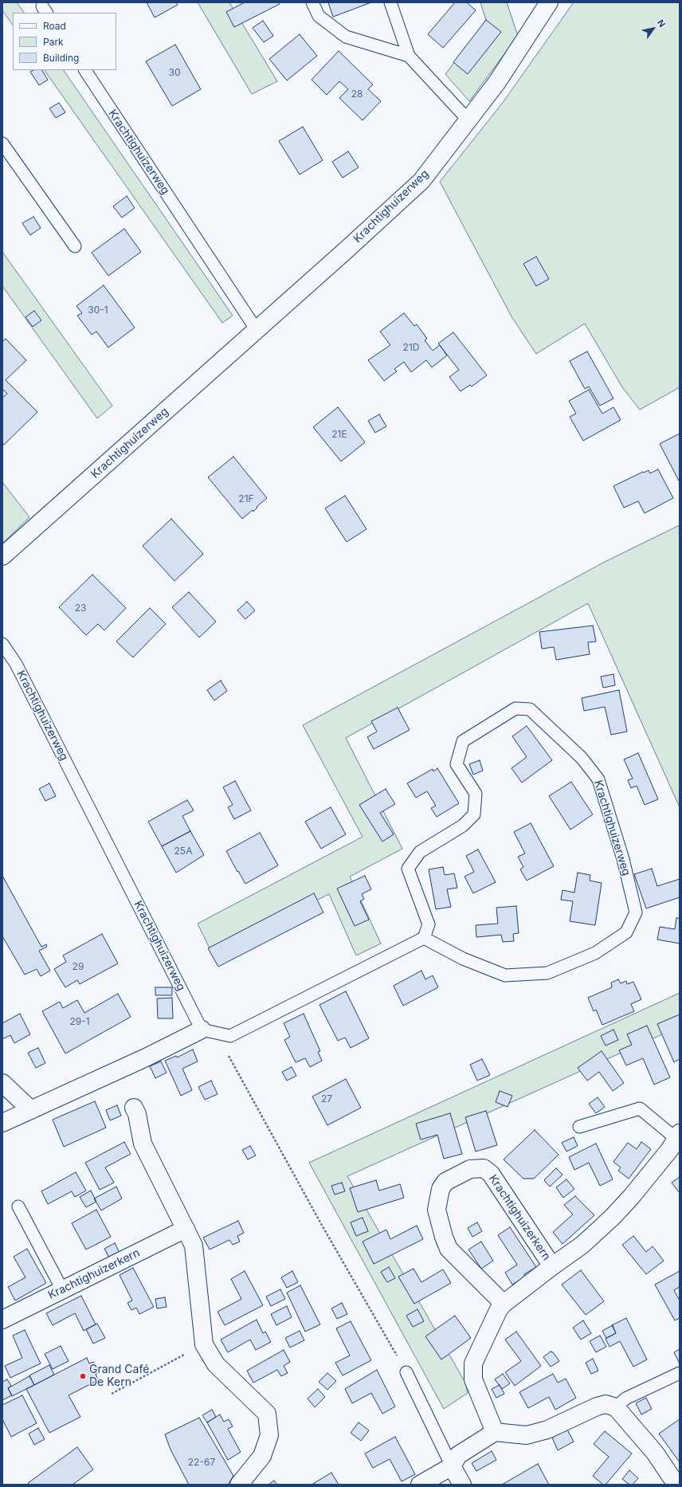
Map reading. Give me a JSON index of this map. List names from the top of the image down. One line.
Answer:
{"streets":{"street":["Krachtighuizerweg","Krachtighuizerkern"]},"places":["Grand Café De Kern"],"house_numbers":["30","28","30-1","21D","21E","21F","23","25A","29","29-1","27","22-67"],"legend":["Road","Park","Building"],"north":"top right"}
